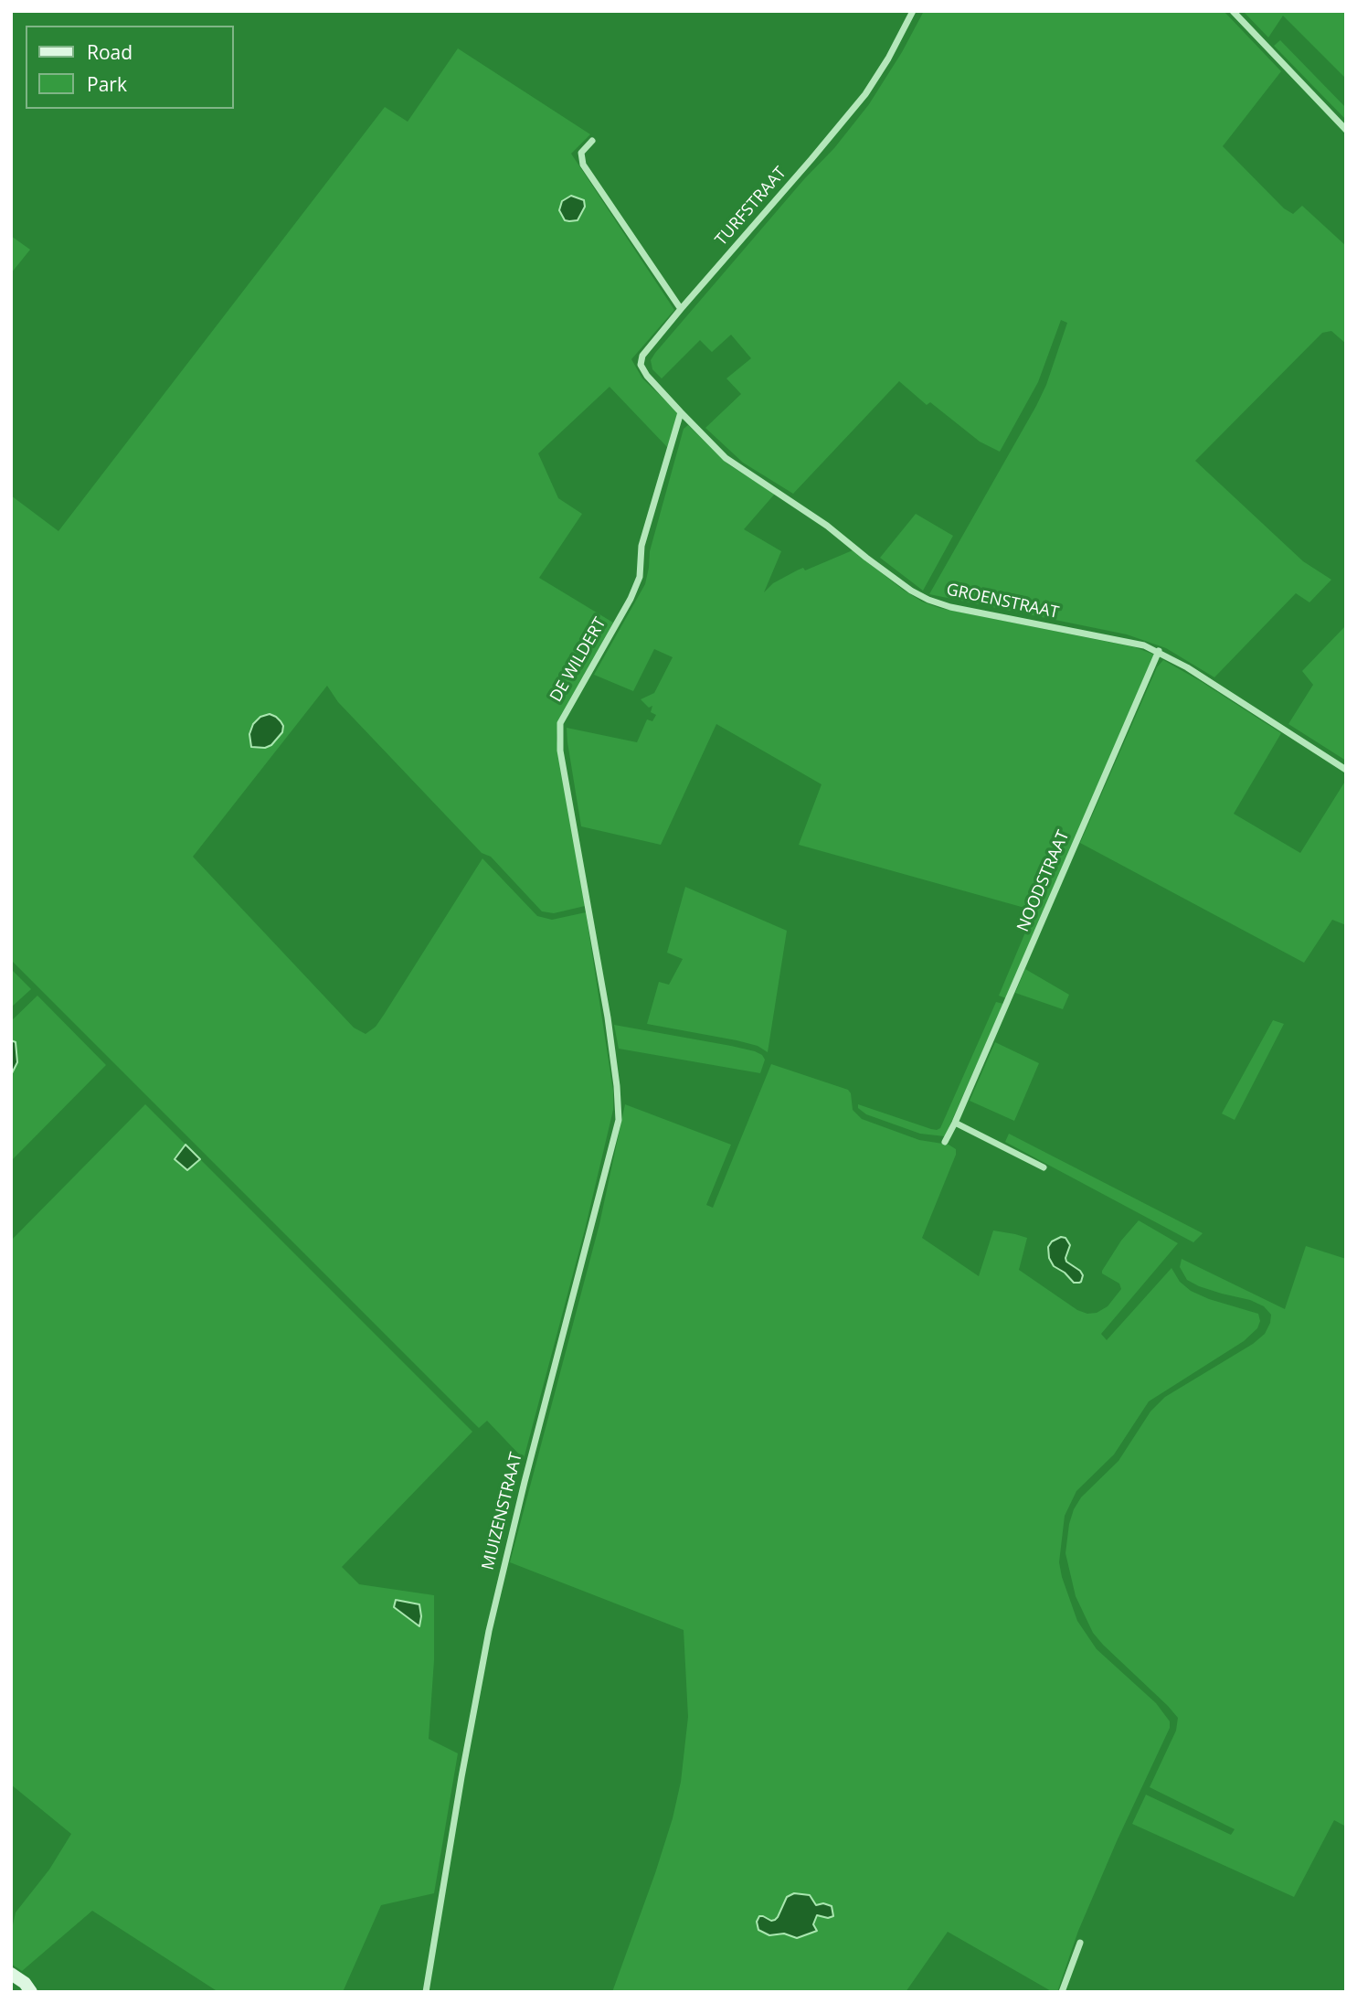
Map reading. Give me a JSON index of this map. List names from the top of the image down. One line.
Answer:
{"streets":{"street":["TURFSTRAAT","GROENSTRAAT","DE WILDERT","NOODSTRAAT","MUIZENSTRAAT"]},"crossings":[["TURFSTRAAT","GROENSTRAAT"],["TURFSTRAAT","DE WILDERT"],["GROENSTRAAT","DE WILDERT"],["GROENSTRAAT","NOODSTRAAT"],["DE WILDERT","MUIZENSTRAAT"]],"legend":["Road","Park"]}
